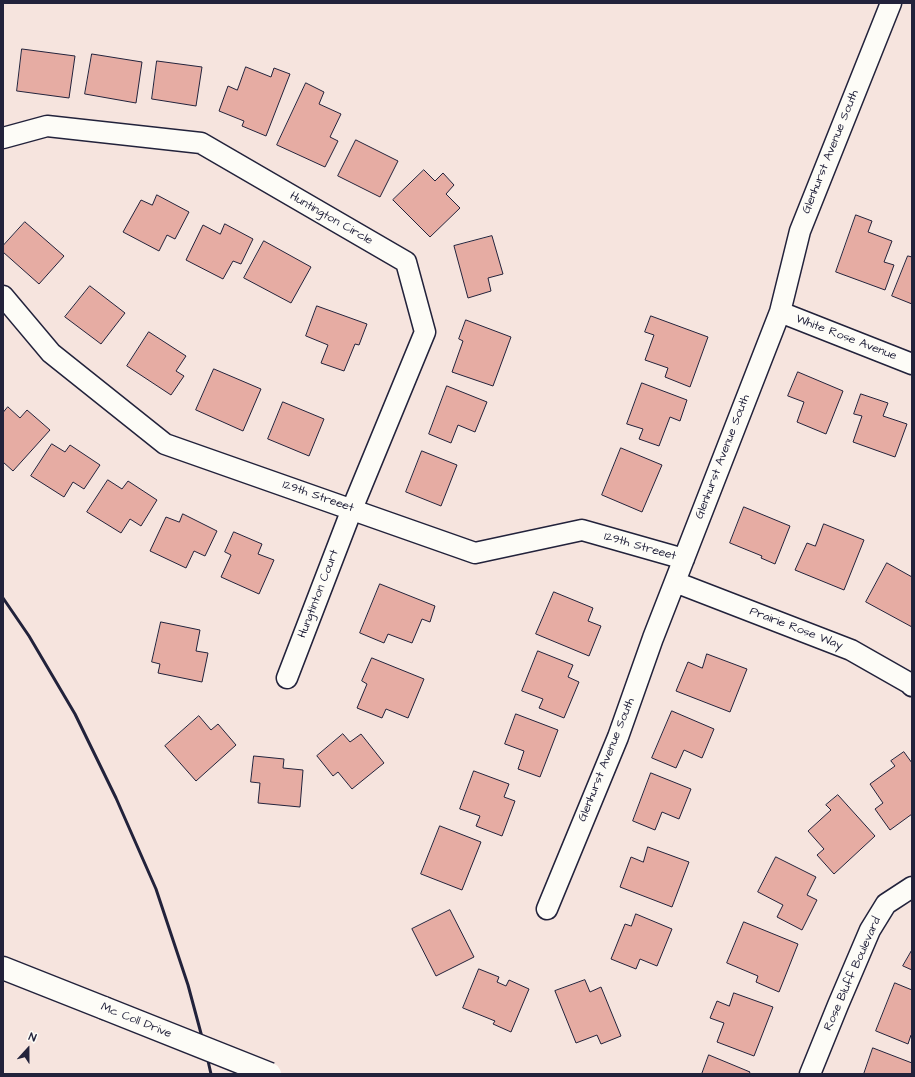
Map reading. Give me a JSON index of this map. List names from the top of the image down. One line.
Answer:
{"streets":{"main road":["Mc Coll Drive"],"street":["Glenhurst Avenue South","Huntington Circle","White Rose Avenue","129th Streeet","Hungtinton Court","Prairie Rose Way","Rose Bluff Boulevard"]},"crossings":[["Glenhurst Avenue South","White Rose Avenue"],["Glenhurst Avenue South","129th Streeet"],["Glenhurst Avenue South","Prairie Rose Way"],["Huntington Circle","129th Streeet"],["Huntington Circle","Hungtinton Court"],["129th Streeet","Hungtinton Court"]],"north":"top"}
